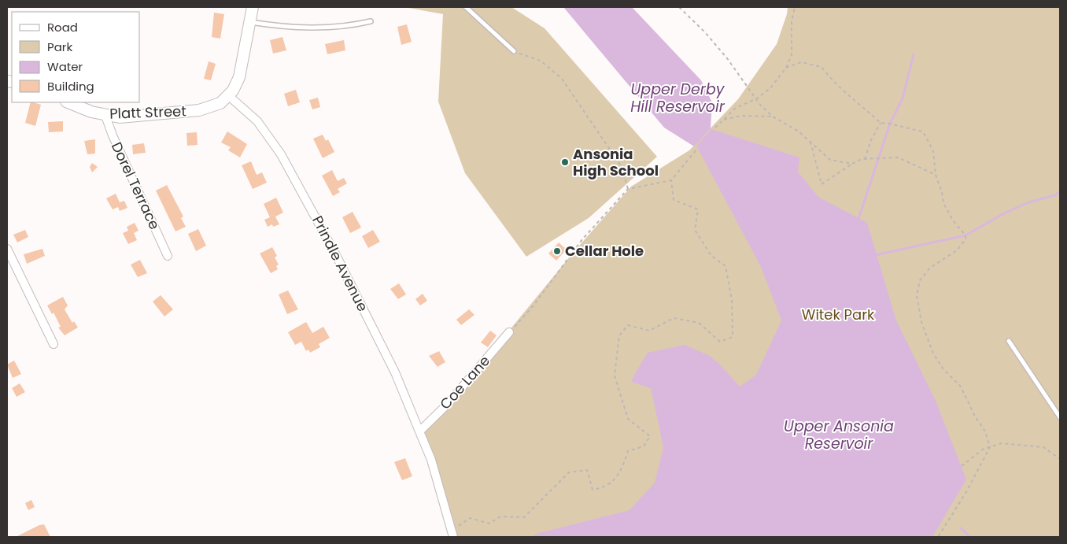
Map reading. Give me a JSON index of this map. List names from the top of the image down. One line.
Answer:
{"streets":{"main road":["Platt Street"],"street":["Dorel Terrace","Prindle Avenue","Coe Lane"]},"crossings":[["Platt Street","Dorel Terrace"],["Platt Street","Prindle Avenue"],["Prindle Avenue","Coe Lane"]],"water":["Upper Derby Hill Reservoir","Upper Ansonia Reservoir"],"parks":["Witek Park"],"places":["Ansonia High School","Cellar Hole"],"legend":["Road","Park","Water","Building"]}
